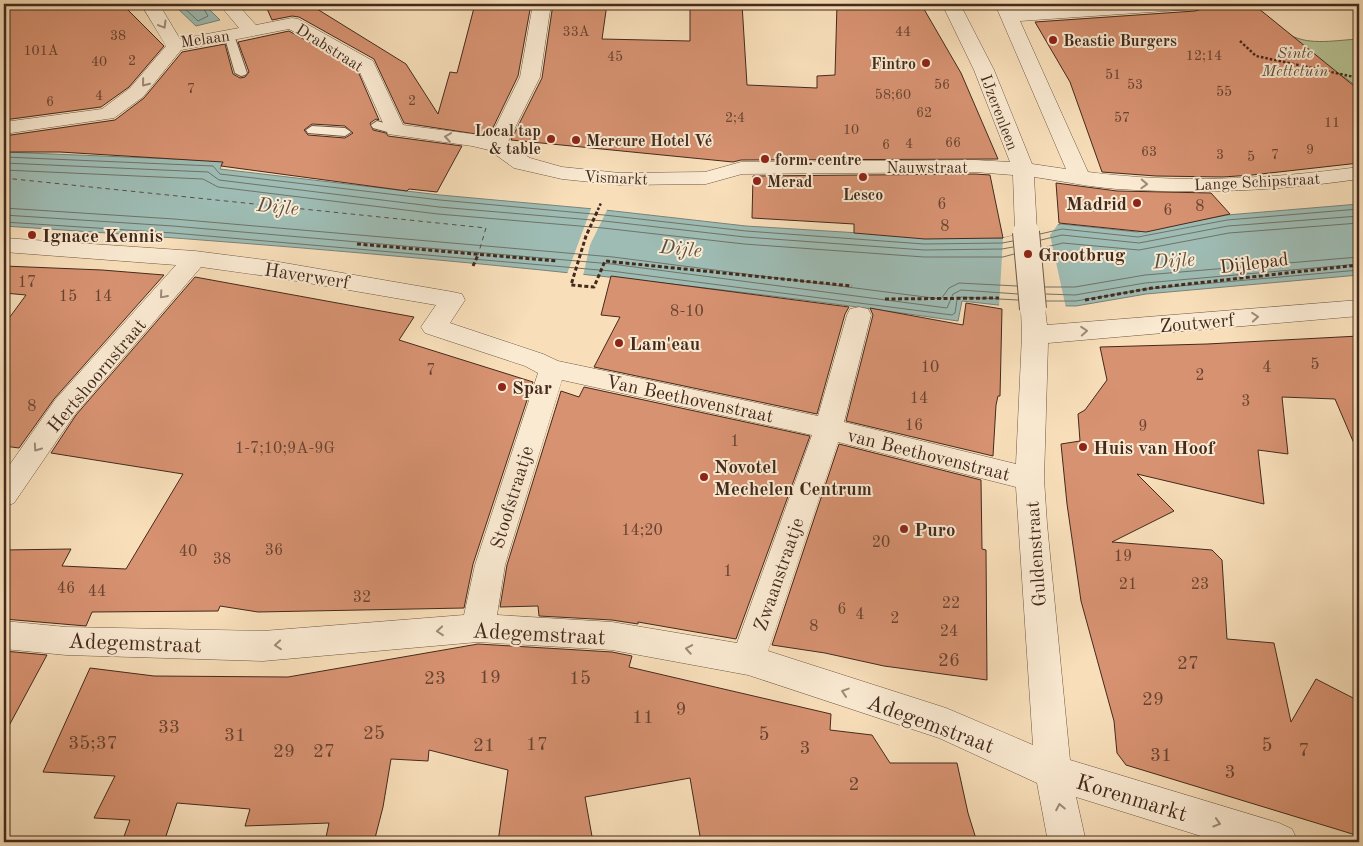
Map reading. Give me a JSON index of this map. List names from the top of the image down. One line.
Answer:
{"streets":{"street":["Melaan","Drabstraat","IJzerenleen","Nauwstraat","Vismarkt","Lange Schipstraat","Haverwerf","Zoutwerf","Hertshoornstraat","Van Beethovenstraat","van Beethovenstraat","Stoofstraatje","Guldenstraat","Zwaanstraatje","Adegemstraat","Korenmarkt"],"path":["Dijlepad"]},"crossings":[["Melaan","Drabstraat"],["Drabstraat","Vismarkt"],["IJzerenleen","Nauwstraat"],["IJzerenleen","Lange Schipstraat"],["Nauwstraat","Vismarkt"],["Haverwerf","Hertshoornstraat"],["Haverwerf","Van Beethovenstraat"],["Haverwerf","Stoofstraatje"],["Zoutwerf","Guldenstraat"],["Van Beethovenstraat","van Beethovenstraat"],["Van Beethovenstraat","Stoofstraatje"],["Van Beethovenstraat","Zwaanstraatje"],["van Beethovenstraat","Guldenstraat"],["van Beethovenstraat","Zwaanstraatje"],["Stoofstraatje","Adegemstraat"],["Guldenstraat","Adegemstraat"],["Guldenstraat","Korenmarkt"],["Zwaanstraatje","Adegemstraat"],["Adegemstraat","Korenmarkt"]],"one_way":["Melaan","Drabstraat","Zoutwerf","Hertshoornstraat","Adegemstraat"],"water":["Dijle"],"parks":["Sinte Mettetuin"],"places":["Beastie Burgers","Fintro","Local tap & table","Mercure Hotel Vé","form. centre","Lesco","Merad","Madrid","Ignace Kennis","Grootbrug","Lam'eau","Spar","Huis van Hoof","Novotel Mechelen Centrum","Puro"],"house_numbers":["33A","44","38","101A","12;14","45","2","40","51","56","53","7","55","58;60","4","2","6","62","2;4","57","11","10","66","4","6","9","63","3","7","5","6","8","6","8","17","15","14","8-10","5","10","4","7","2","14","3","8","16","9","1","1-7;10;9A-9G","14;20","20","36","40","19","38","1","21","23","46","44","32","22","6","4","2","8","24","26","27","19","23","15","29","9","11","33","25","5","31","35;37","17","21","5","3","7","29","27","31","3","2"]}
